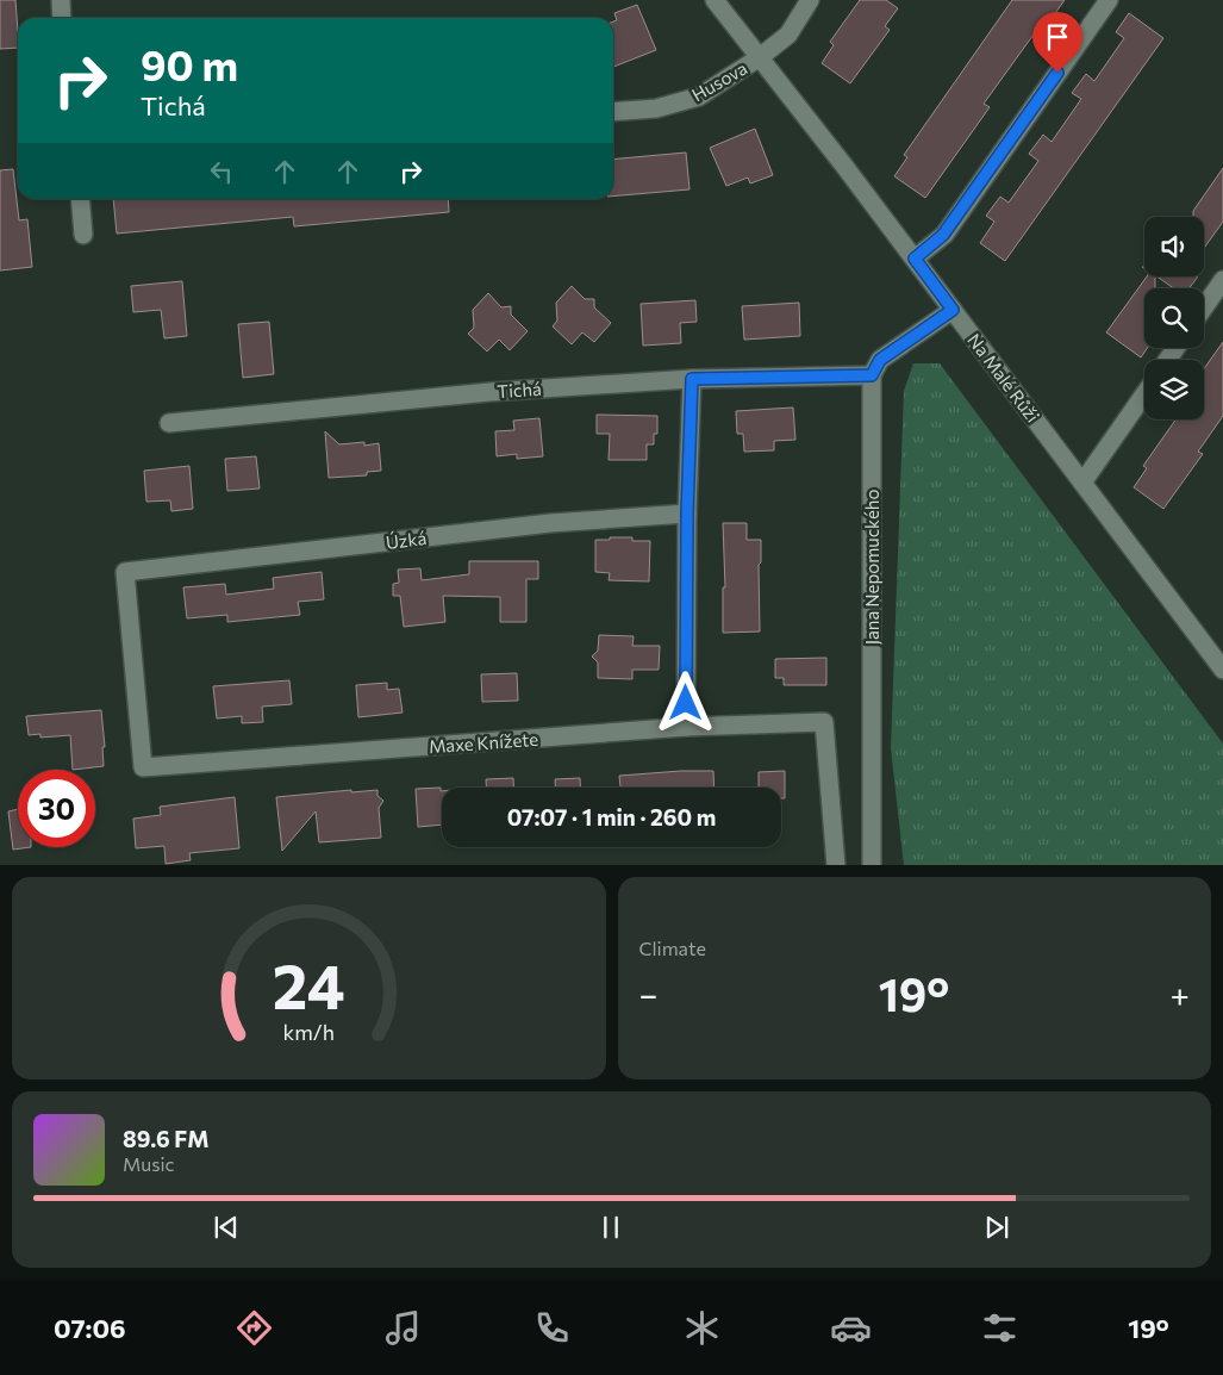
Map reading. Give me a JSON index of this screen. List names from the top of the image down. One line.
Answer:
{"streets":{"street":["Husova","Na Malé Růži","Tichá","Úzká","Jana Nepomuckého","Maxe Knížete"]},"crossings":[["Husova","Na Malé Růži"],["Tichá","Jana Nepomuckého"],["Úzká","Maxe Knížete"]],"page":{"turn":["90 m","Tichá"],"limit":"30","trip":"07:07 · 1 min · 260 m","tile":"Climate","heat":["−","19°","+"],"song":["89.6 FM","Music"],"tabs":["07:06","19°"],"gauge":["24","km/h"]}}
